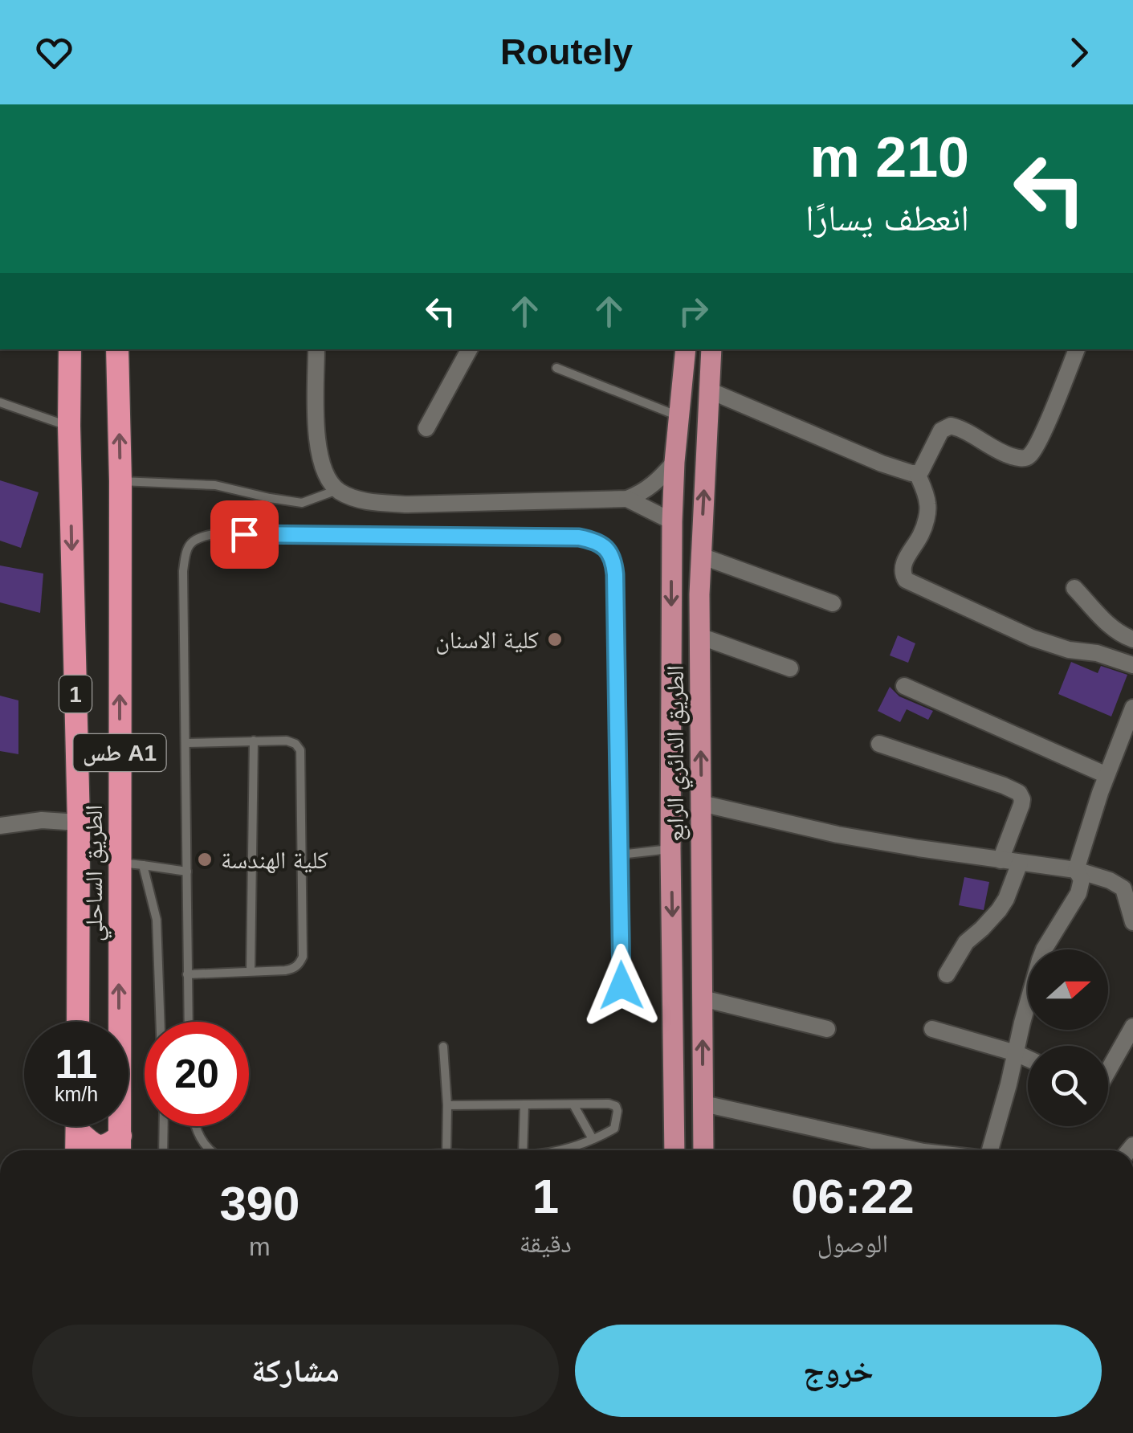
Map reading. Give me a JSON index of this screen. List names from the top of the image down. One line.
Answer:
{"streets":{"highway":["1","طس A1","الطريق الساحلي"],"main road":["الطريق الدائري الرابع"]},"places":["كلية الاسنان","كلية الهندسة"],"north":"right","page":{"header":"Routely","turn":["210 m","انعطف يسارًا"],"speed":"11 km/h","limit":"20","eta":["06:22","الوصول","1","دقيقة","390","m"],"buttons":["خروج","مشاركة"]}}
